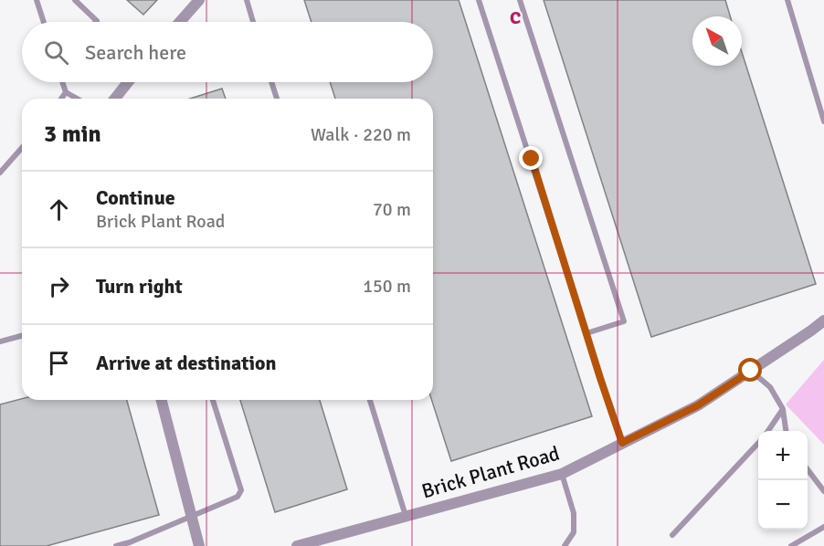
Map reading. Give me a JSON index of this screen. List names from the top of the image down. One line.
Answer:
{"streets":{"street":["Brick Plant Road"]},"north":"top left","page":{"search":"Search here","heading":["3 min","Walk · 220 m"],"list":[["Continue","Brick Plant Road","70 m"],["Turn right","150 m"],"Arrive at destination"],"map_buttons":["+","−"]},"grid":{"columns":["C"]}}
